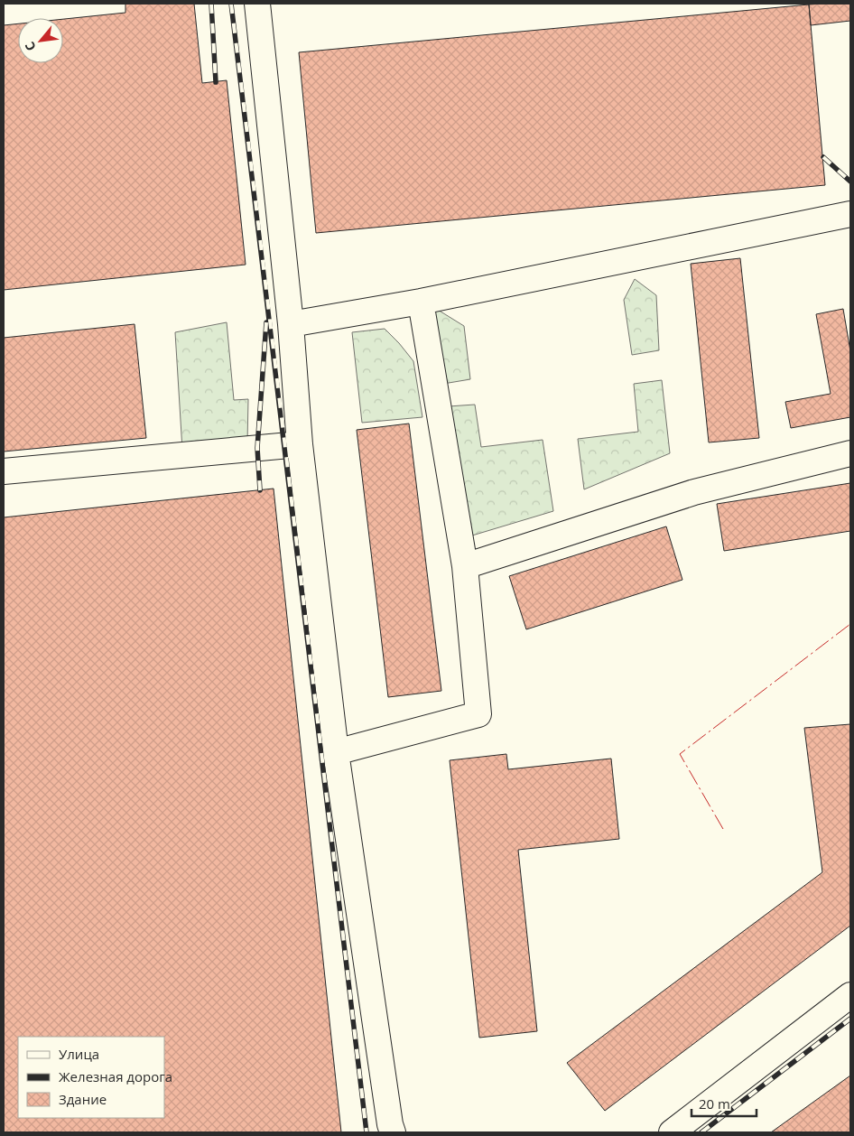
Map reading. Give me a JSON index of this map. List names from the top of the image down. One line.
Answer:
{"legend":["Улица","Железная дорога","Здание"],"scale_bar":"20 m","north":"bottom left"}
